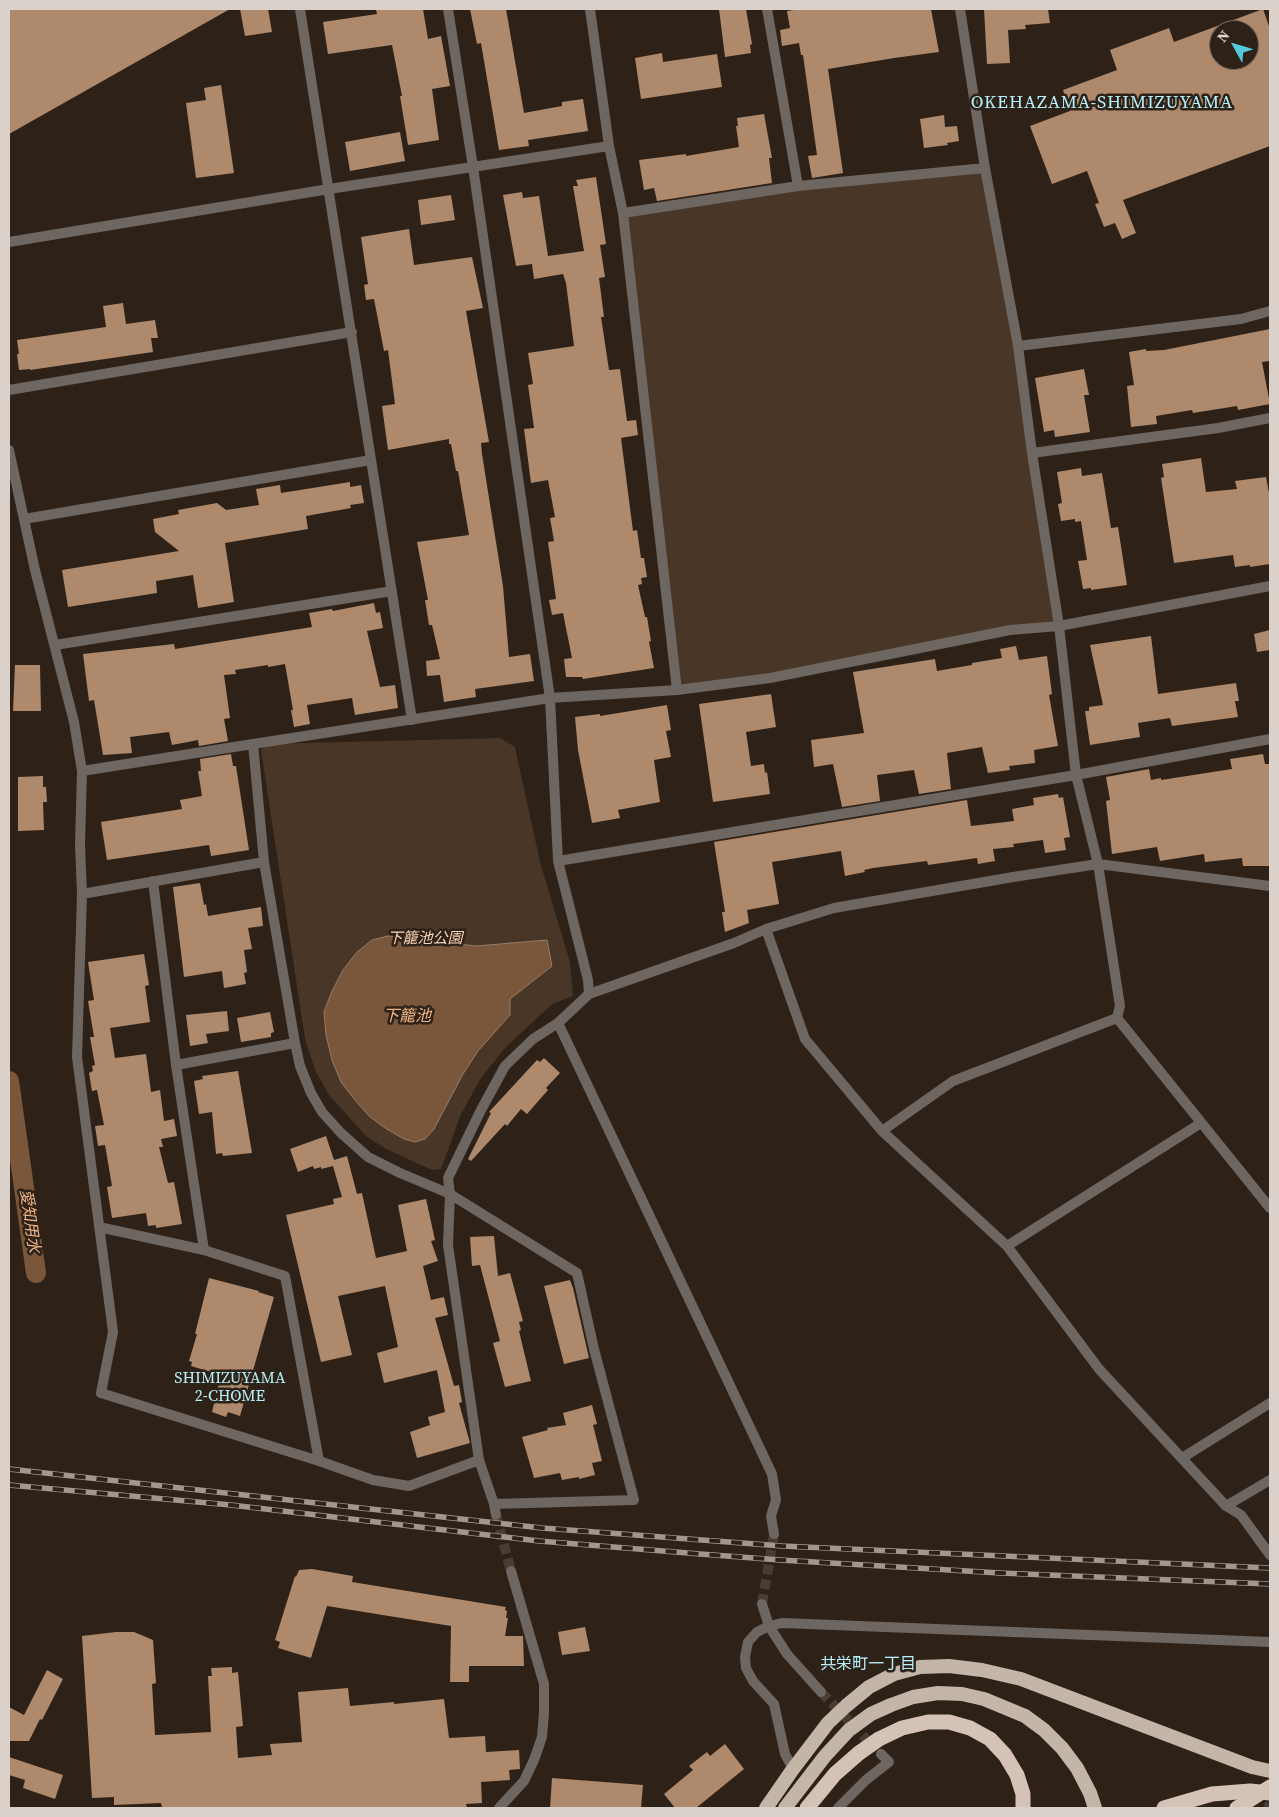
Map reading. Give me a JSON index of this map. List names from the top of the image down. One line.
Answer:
{"districts":["OKEHAZAMA-SHIMIZUYAMA","SHIMIZUYAMA 2-CHOME","共栄町一丁目"],"water":["下籠池","愛知用水"],"parks":["下籠池公園"],"north":"top left"}
